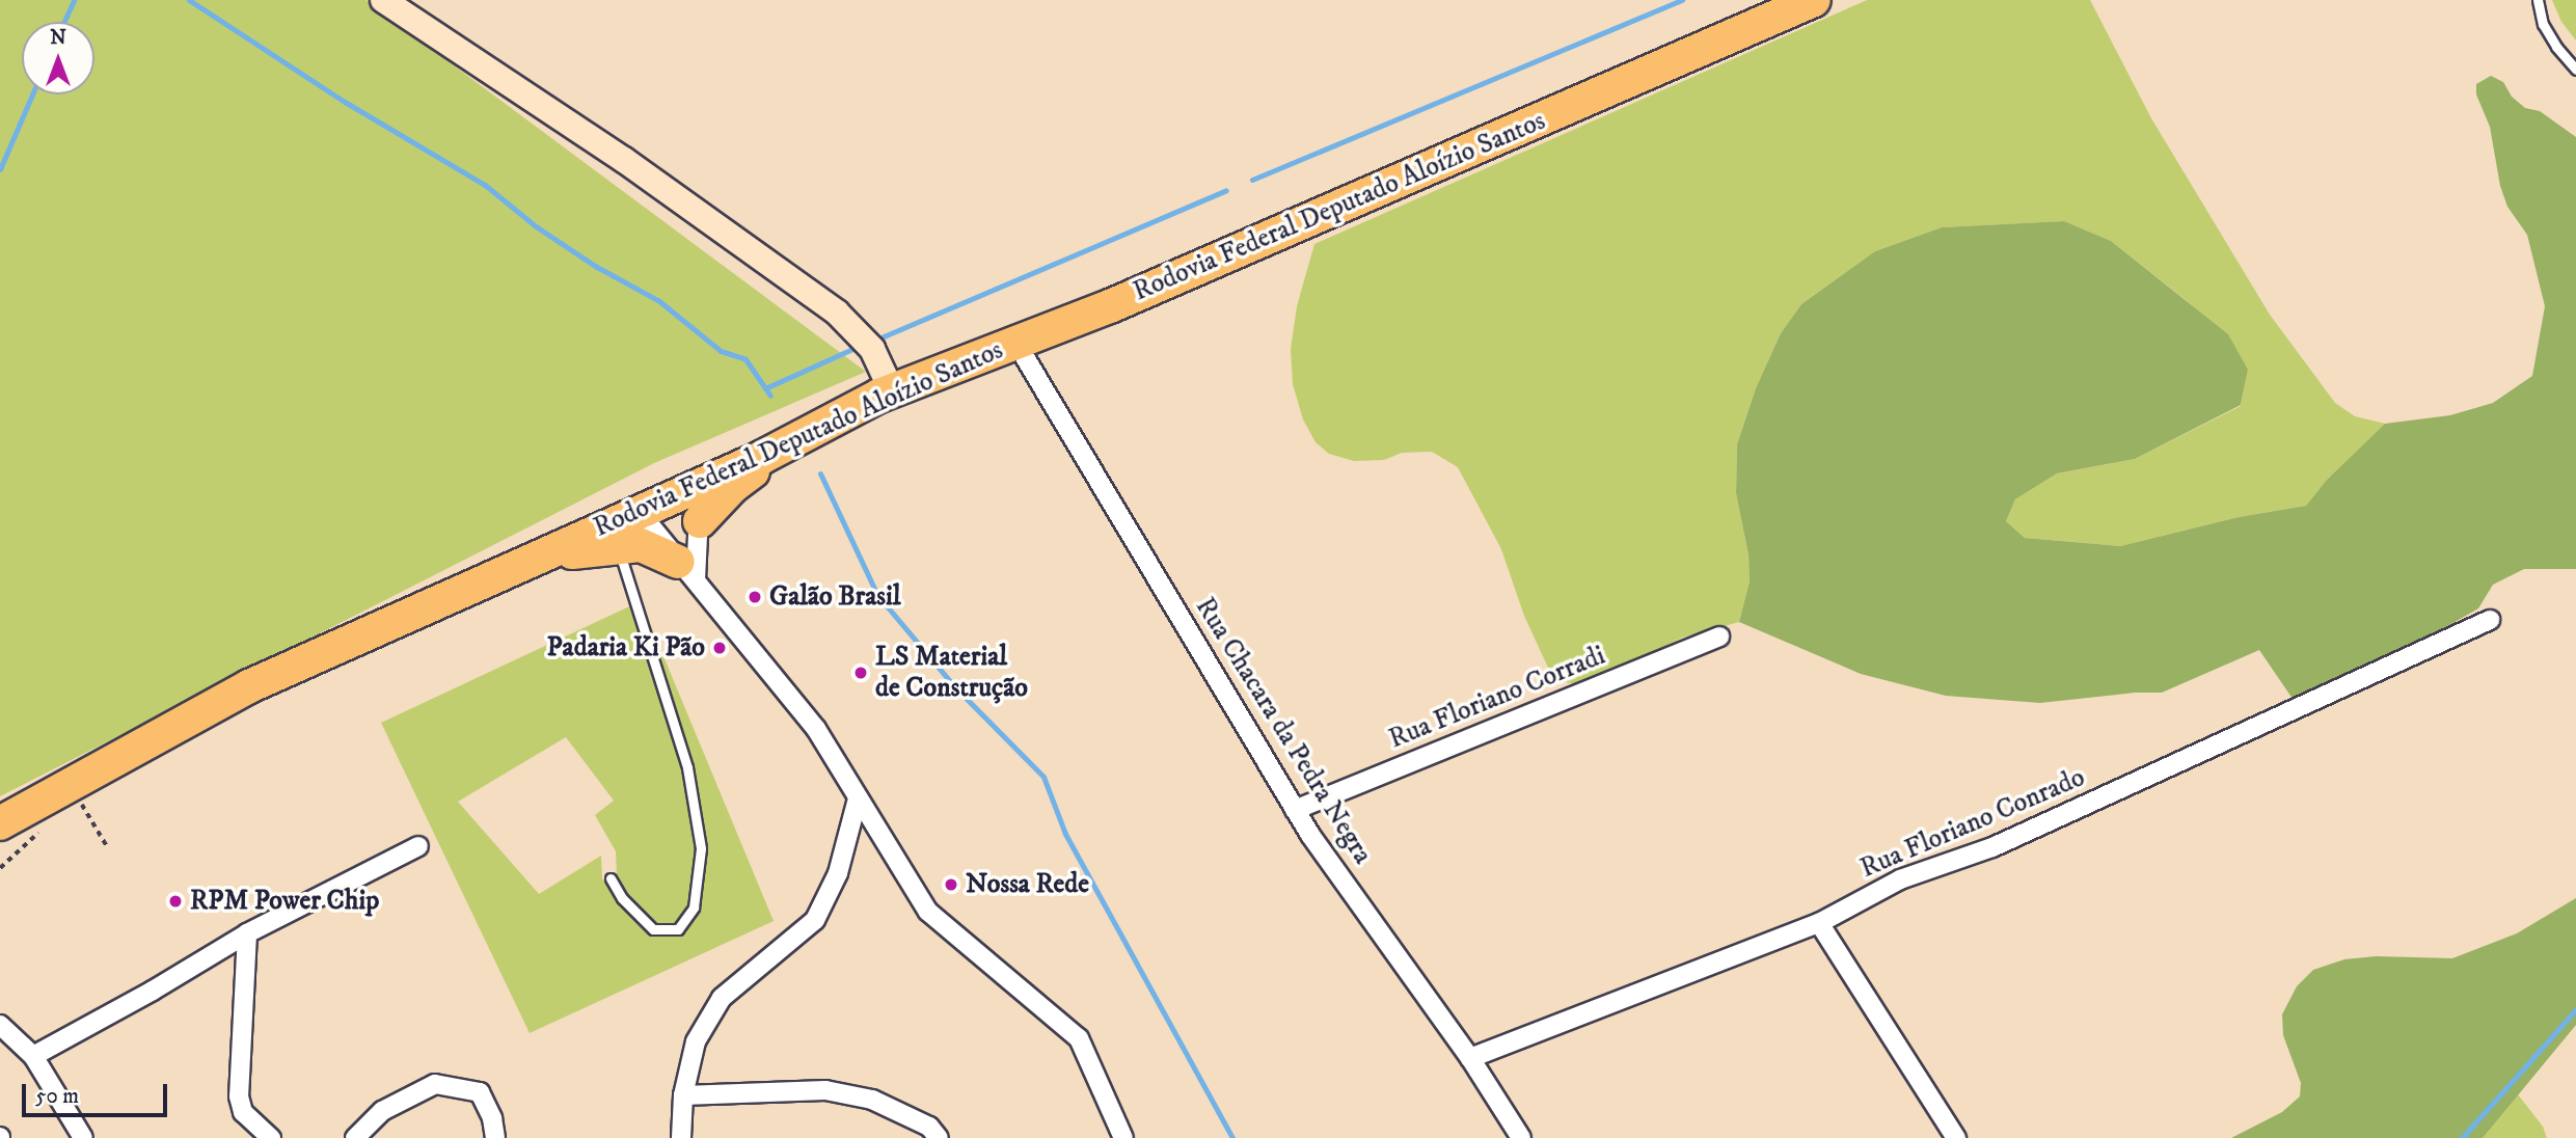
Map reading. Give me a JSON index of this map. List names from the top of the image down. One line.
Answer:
{"streets":{"highway":["Rodovia Federal Deputado Aloízio Santos"],"street":["Rua Floriano Corradi","Rua Chacara da Pedra Negra","Rua Floriano Conrado"]},"crossings":[["Rodovia Federal Deputado Aloízio Santos","Rua Chacara da Pedra Negra"],["Rua Floriano Corradi","Rua Chacara da Pedra Negra"],["Rua Chacara da Pedra Negra","Rua Floriano Conrado"]],"places":["Galão Brasil","Padaria Ki Pão","LS Material de Construção","Nossa Rede","RPM Power Chip"],"scale_bar":"50 m","north":"top"}
